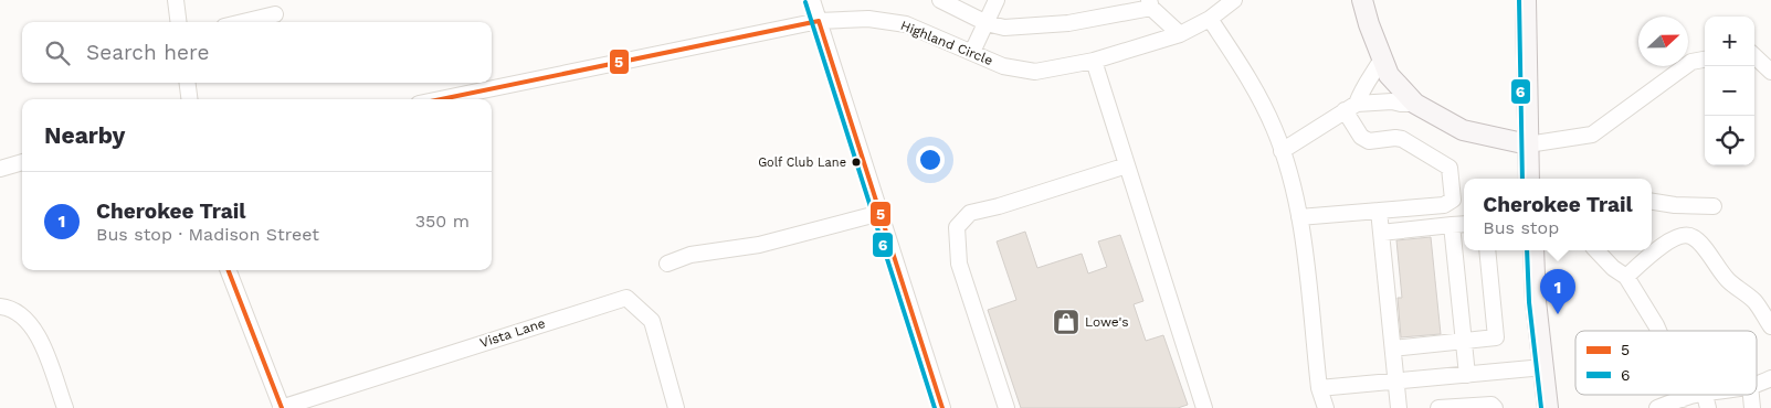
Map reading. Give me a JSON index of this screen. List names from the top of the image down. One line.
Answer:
{"streets":{"street":["Highland Circle","Vista Lane"]},"places":{"other":["Golf Club Lane"],"shop":["Lowe's"]},"lines":["transit line 6","transit line 5"],"legend":["5","6"],"north":"right","page":{"map_buttons":["+","−"],"search":"Search here","heading":"Nearby","list":[{"mark":"1","name":"Cherokee Trail","note":"Bus stop · Madison Street","value":"350 m"}],"popup":["Cherokee Trail","Bus stop"],"pins":"1"}}
